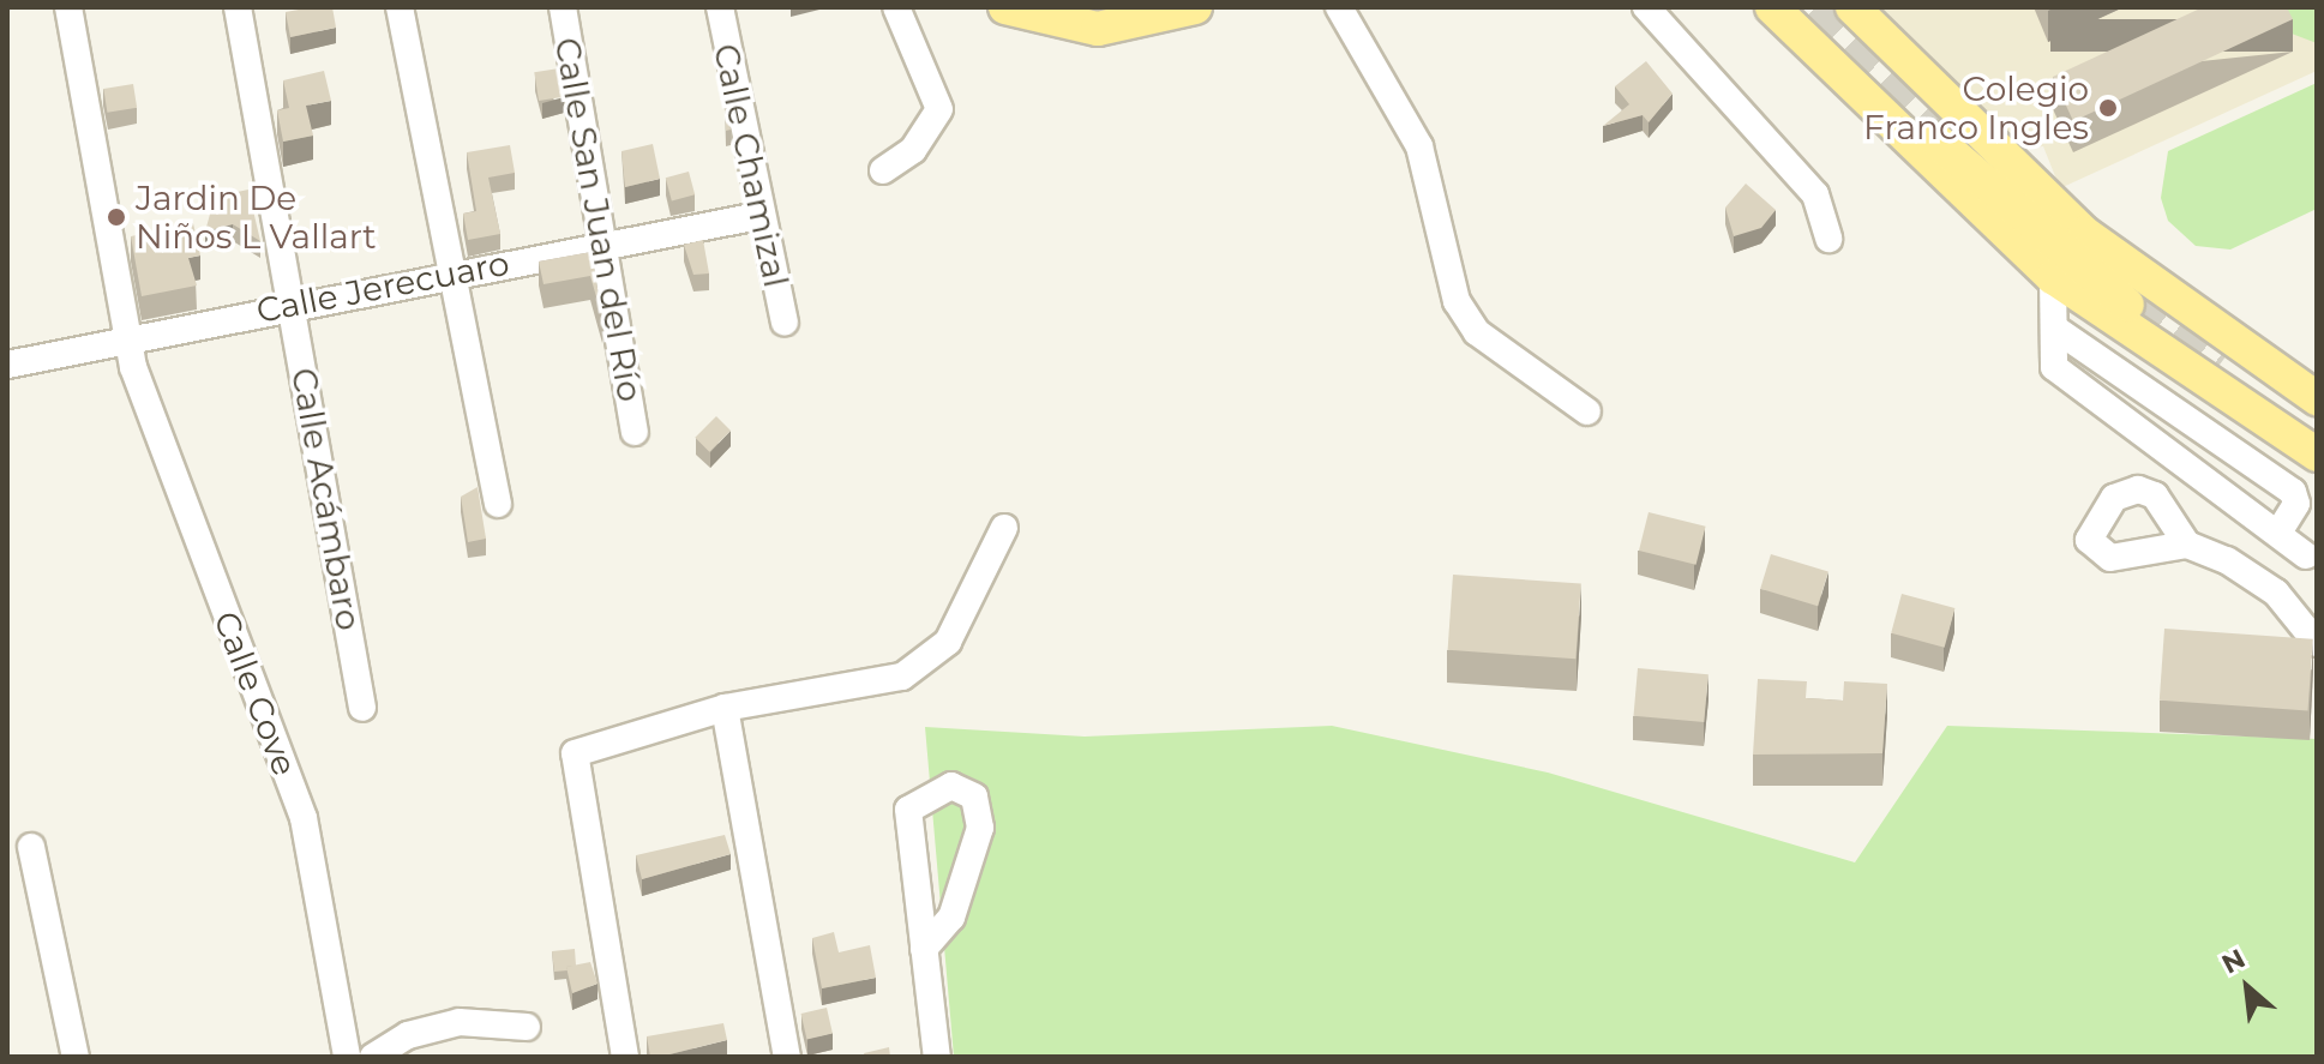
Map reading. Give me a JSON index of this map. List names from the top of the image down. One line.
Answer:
{"streets":{"street":["Calle Chamizal","Calle San Juan del Río","Calle Jerecuaro","Calle Acámbaro","Calle Cove"]},"crossings":[["Calle Chamizal","Calle Jerecuaro"],["Calle San Juan del Río","Calle Jerecuaro"],["Calle Jerecuaro","Calle Acámbaro"],["Calle Jerecuaro","Calle Cove"]],"places":["Colegio Franco Ingles","Jardin De Niños L Vallart"],"north":"top left"}
